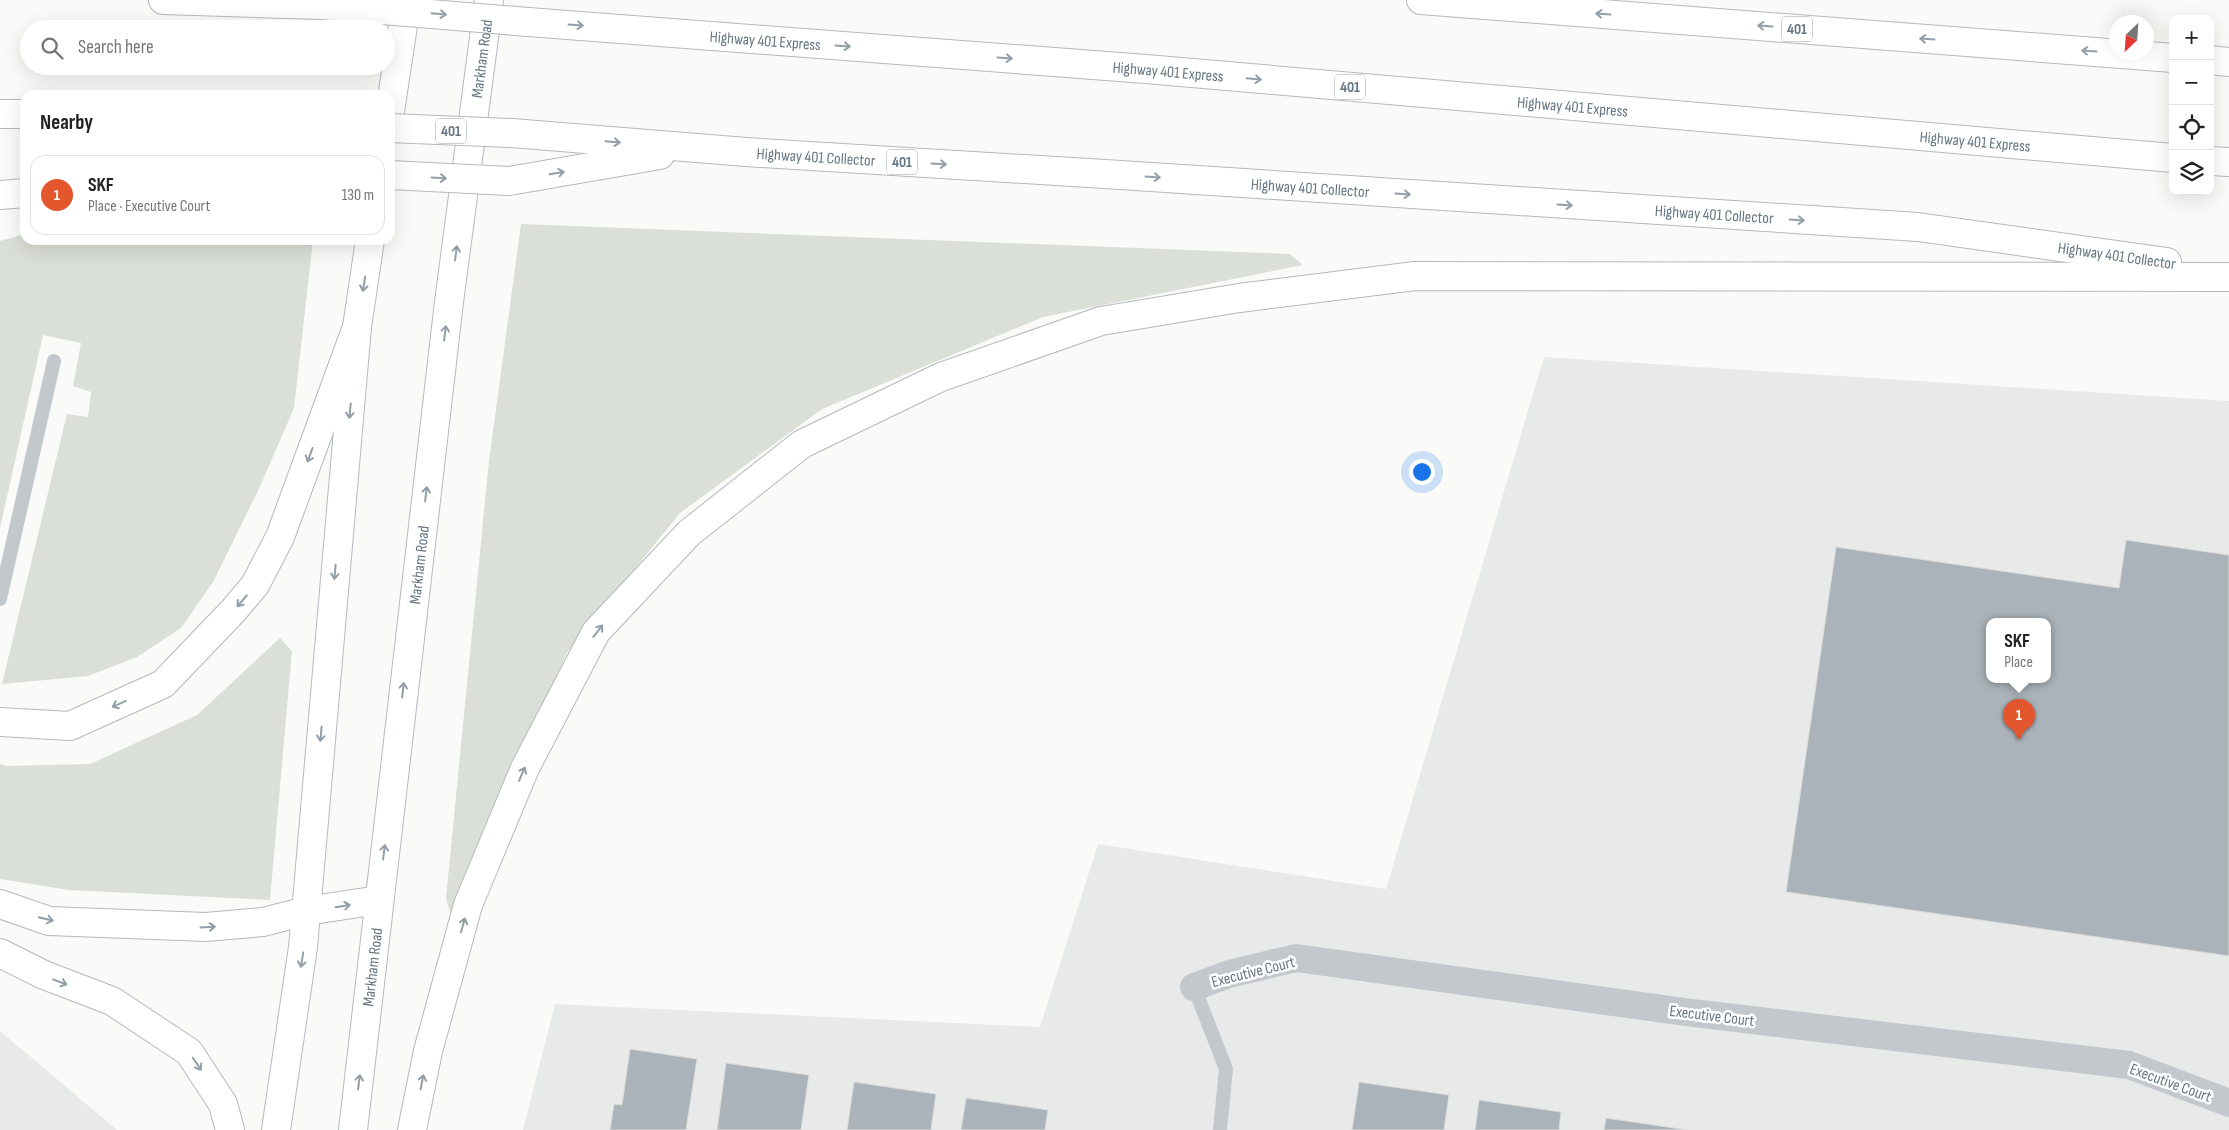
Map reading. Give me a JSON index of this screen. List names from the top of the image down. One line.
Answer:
{"streets":{"main road":["401","Highway 401 Express","Markham Road","Highway 401 Collector"],"street":["Executive Court"]},"north":"bottom left","page":{"map_buttons":["+","−"],"search":"Search here","heading":"Nearby","list":[{"mark":"1","name":"SKF","note":"Place · Executive Court","value":"130 m"}],"popup":["SKF","Place"],"pins":"1"}}
